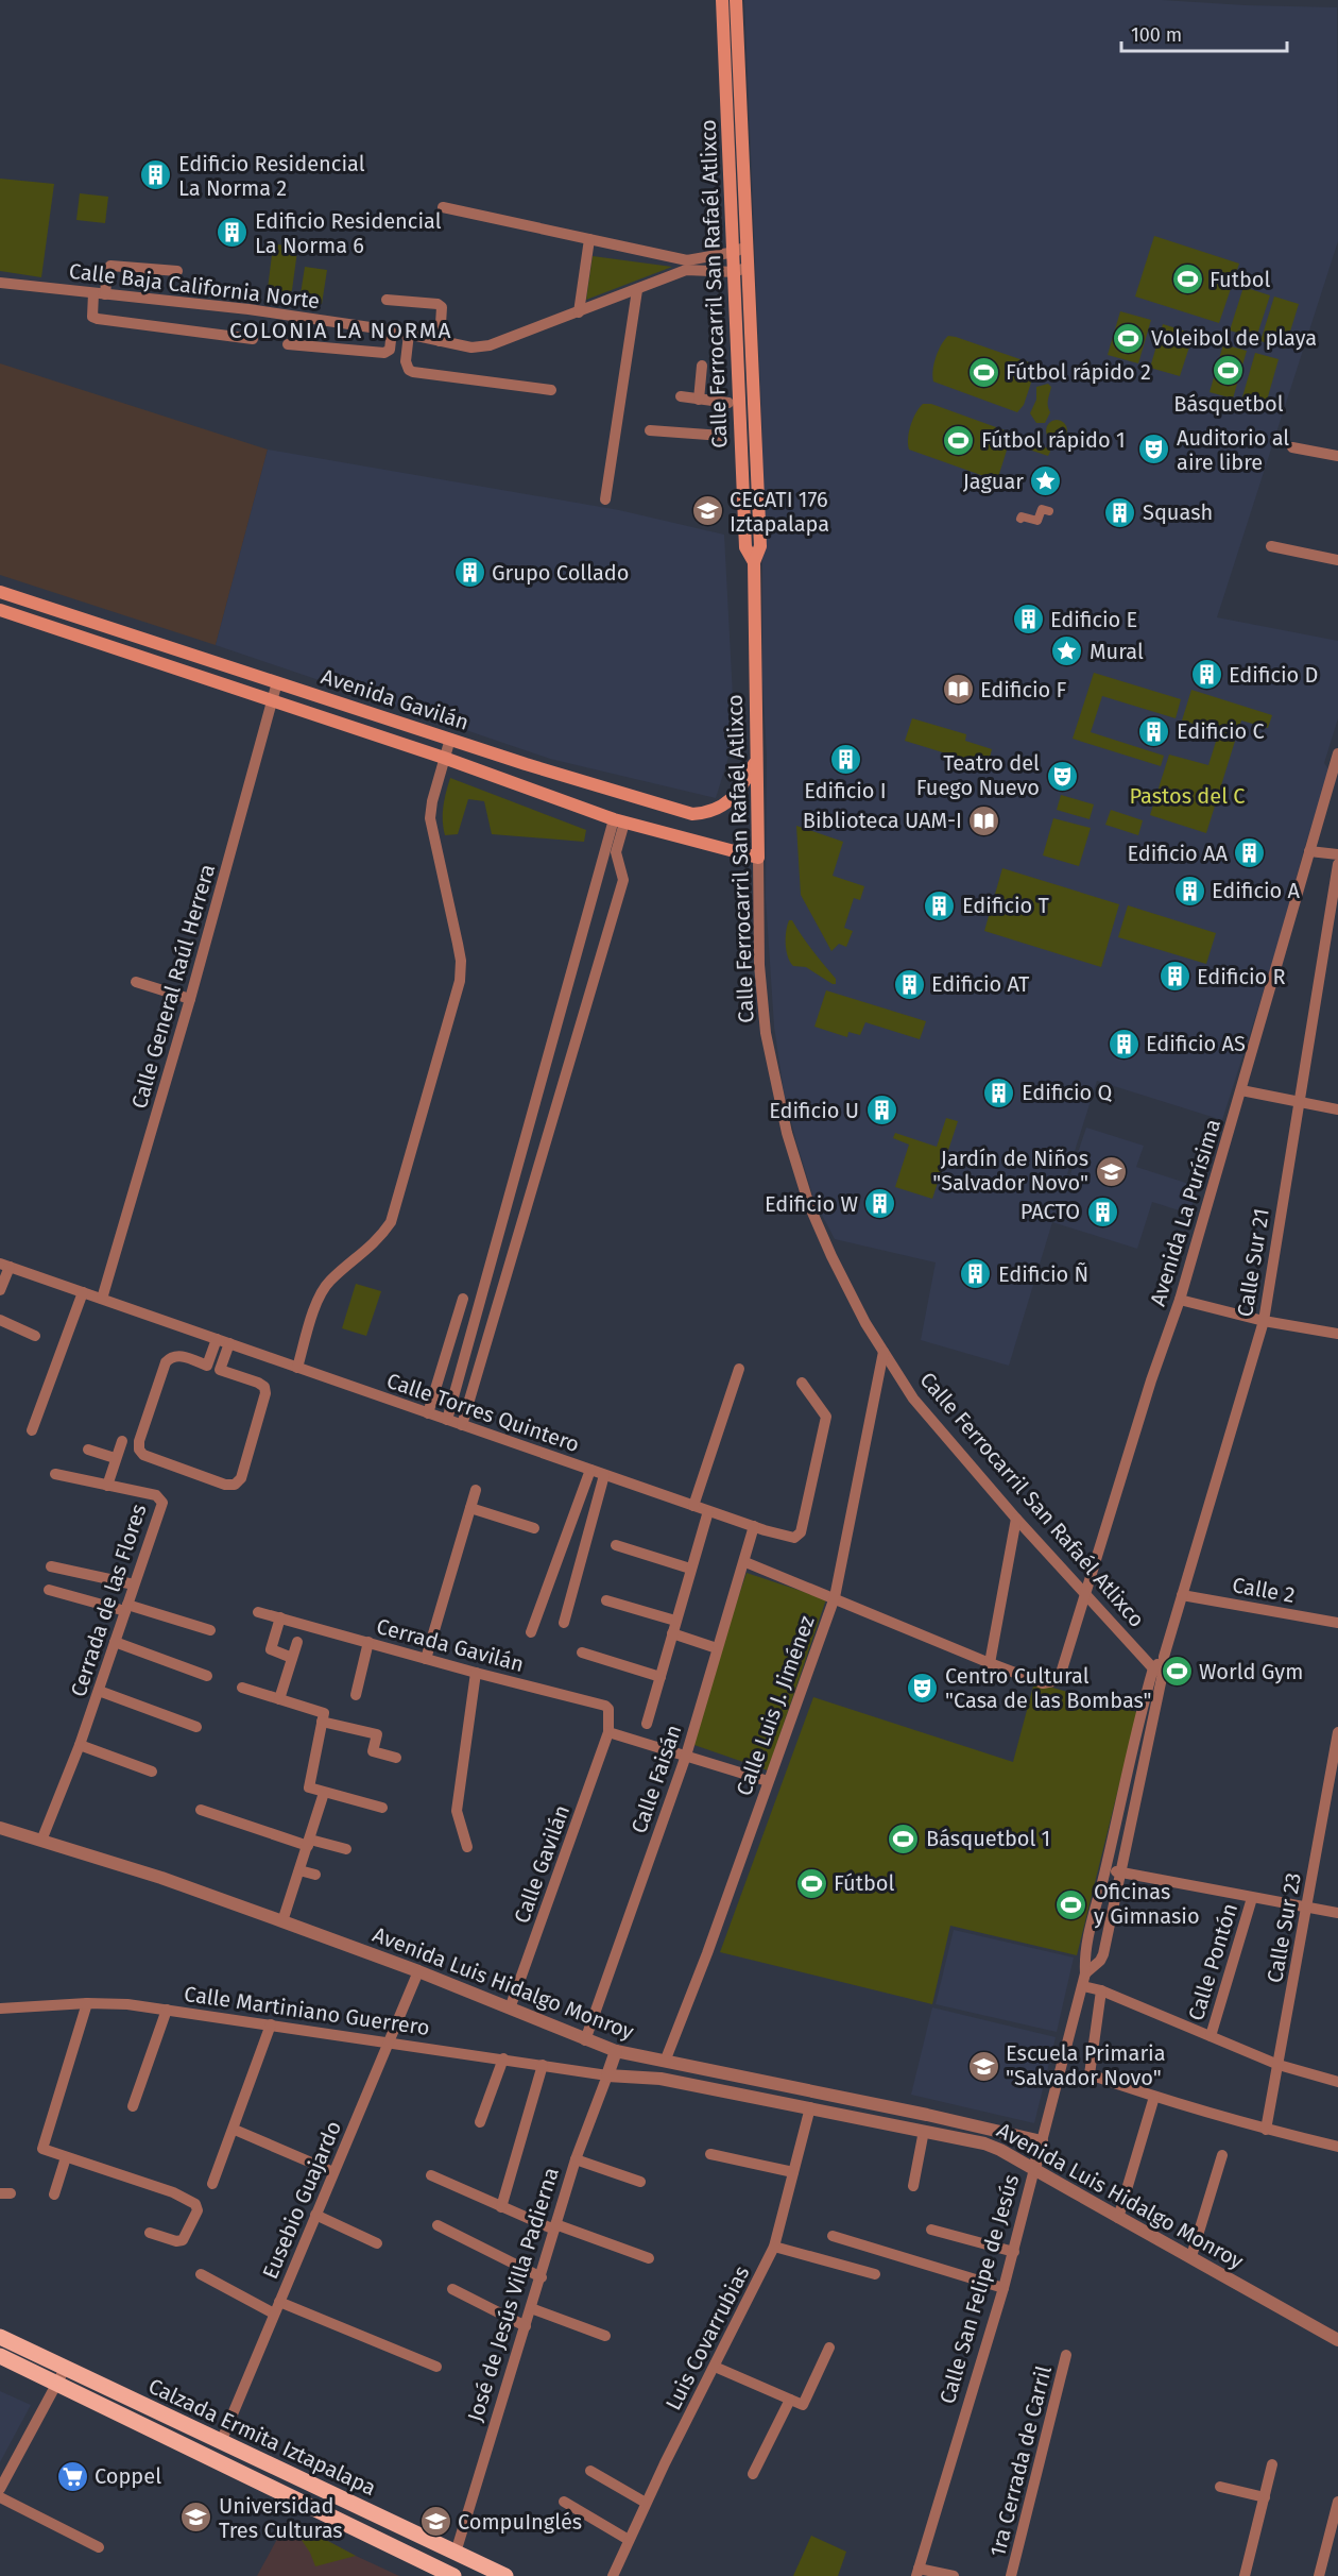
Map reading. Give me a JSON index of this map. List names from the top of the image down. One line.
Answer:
{"streets":{"main road":["Calle Ferrocarril San Rafaél Atlixco","Avenida Gavilán","Calzada Ermita Iztapalapa"],"street":["Calle Baja California Norte","Calle General Raúl Herrera","Avenida La Purísima","Calle Sur 21","Calle Torres Quintero","Calle 2","Cerrada de las Flores","Cerrada Gavilán","Calle Luis J. Jiménez","Calle Faisán","Calle Gavilán","Calle Sur 23","Calle Pontón","Avenida Luis Hidalgo Monroy","Calle Martiniano Guerrero","Eusebio Guajardo","Calle San Felipe de Jesús","José de Jesús Villa Padierna","Luis Covarrubias","1ra Cerrada de Carril"]},"crossings":[["Calle Ferrocarril San Rafaél Atlixco","Calle Baja California Norte"],["Calle Ferrocarril San Rafaél Atlixco","Avenida Gavilán"],["Calle Ferrocarril San Rafaél Atlixco","Avenida La Purísima"],["Calle Ferrocarril San Rafaél Atlixco","Calle Sur 21"],["Calle Ferrocarril San Rafaél Atlixco","Calle Luis J. Jiménez"],["Calle Ferrocarril San Rafaél Atlixco","Calle San Felipe de Jesús"],["Avenida Gavilán","Calle General Raúl Herrera"],["Calle General Raúl Herrera","Calle Torres Quintero"],["Calle Sur 21","Calle 2"],["Calle Sur 21","Calle San Felipe de Jesús"],["Calle Torres Quintero","Calle Faisán"],["Cerrada de las Flores","Avenida Luis Hidalgo Monroy"],["Cerrada Gavilán","Calle Gavilán"],["Calle Luis J. Jiménez","Avenida Luis Hidalgo Monroy"],["Calle Faisán","Avenida Luis Hidalgo Monroy"],["Calle Gavilán","Avenida Luis Hidalgo Monroy"],["Avenida Luis Hidalgo Monroy","Calle Martiniano Guerrero"],["Avenida Luis Hidalgo Monroy","Eusebio Guajardo"],["Avenida Luis Hidalgo Monroy","Calle San Felipe de Jesús"],["Avenida Luis Hidalgo Monroy","José de Jesús Villa Padierna"],["Avenida Luis Hidalgo Monroy","Luis Covarrubias"],["Calle Martiniano Guerrero","Eusebio Guajardo"],["Calle Martiniano Guerrero","José de Jesús Villa Padierna"],["Eusebio Guajardo","Calzada Ermita Iztapalapa"],["José de Jesús Villa Padierna","Calzada Ermita Iztapalapa"]],"districts":["COLONIA LA NORMA"],"parks":["Pastos del C"],"places":{"building":["Edificio Residencial La Norma 2","Edificio Residencial La Norma 6","Squash","Grupo Collado","Edificio E","Edificio D","Edificio C","Edificio I","Edificio AA","Edificio A","Edificio T","Edificio R","Edificio AT","Edificio AS","Edificio Q","Edificio U","Edificio W","PACTO","Edificio Ñ"],"sports":["Futbol","Voleibol de playa","Básquetbol","Fútbol rápido 2","Fútbol rápido 1","World Gym","Básquetbol 1","Fútbol","Oficinas y Gimnasio"],"theatre":["Auditorio al aire libre","Teatro del Fuego Nuevo","Centro Cultural \"Casa de las Bombas\""],"place":["Jaguar","Mural"],"school or university":["CECATI 176 Iztapalapa","Jardín de Niños \"Salvador Novo\"","Escuela Primaria \"Salvador Novo\"","Universidad Tres Culturas","CompuInglés"],"library":["Edificio F","Biblioteca UAM-I"],"supermarket":["Coppel"]},"scale_bar":"100 m"}
